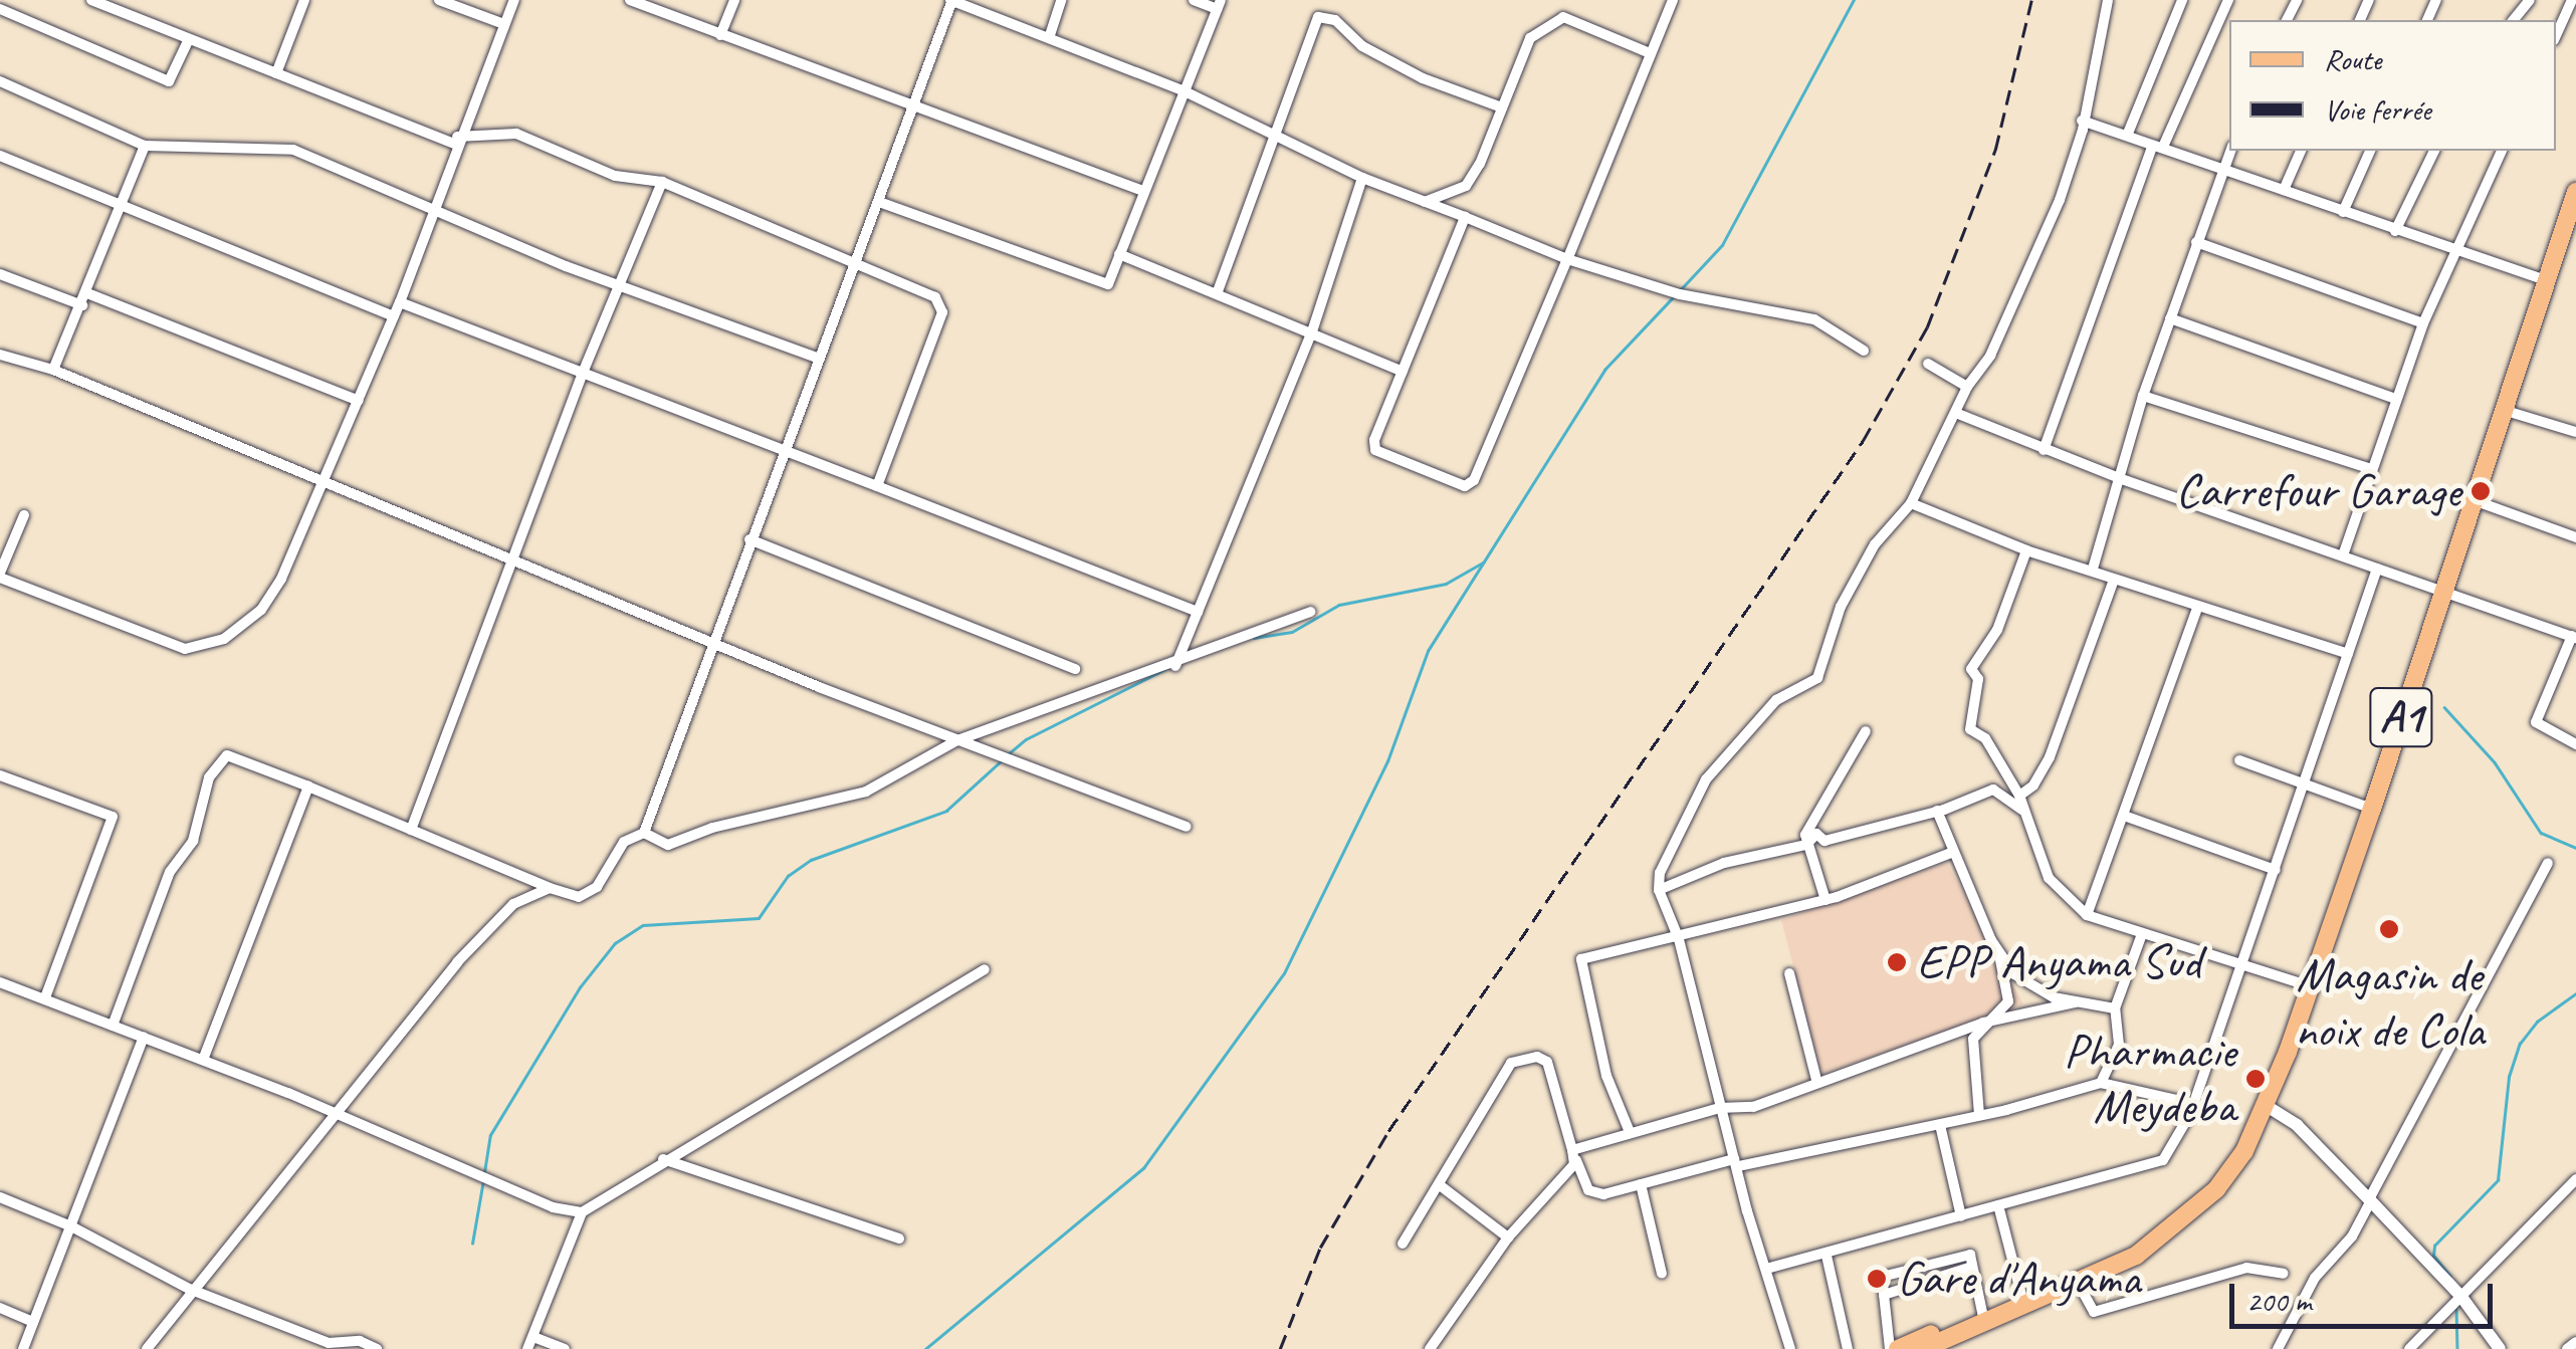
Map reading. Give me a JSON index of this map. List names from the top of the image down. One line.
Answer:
{"streets":{"main road":["A1"]},"places":["Carrefour Garage","Magasin de noix de Cola","EPP Anyama Sud","Pharmacie Meydeba","Gare d'Anyama"],"legend":["Route","Voie ferrée"],"scale_bar":"200 m"}
